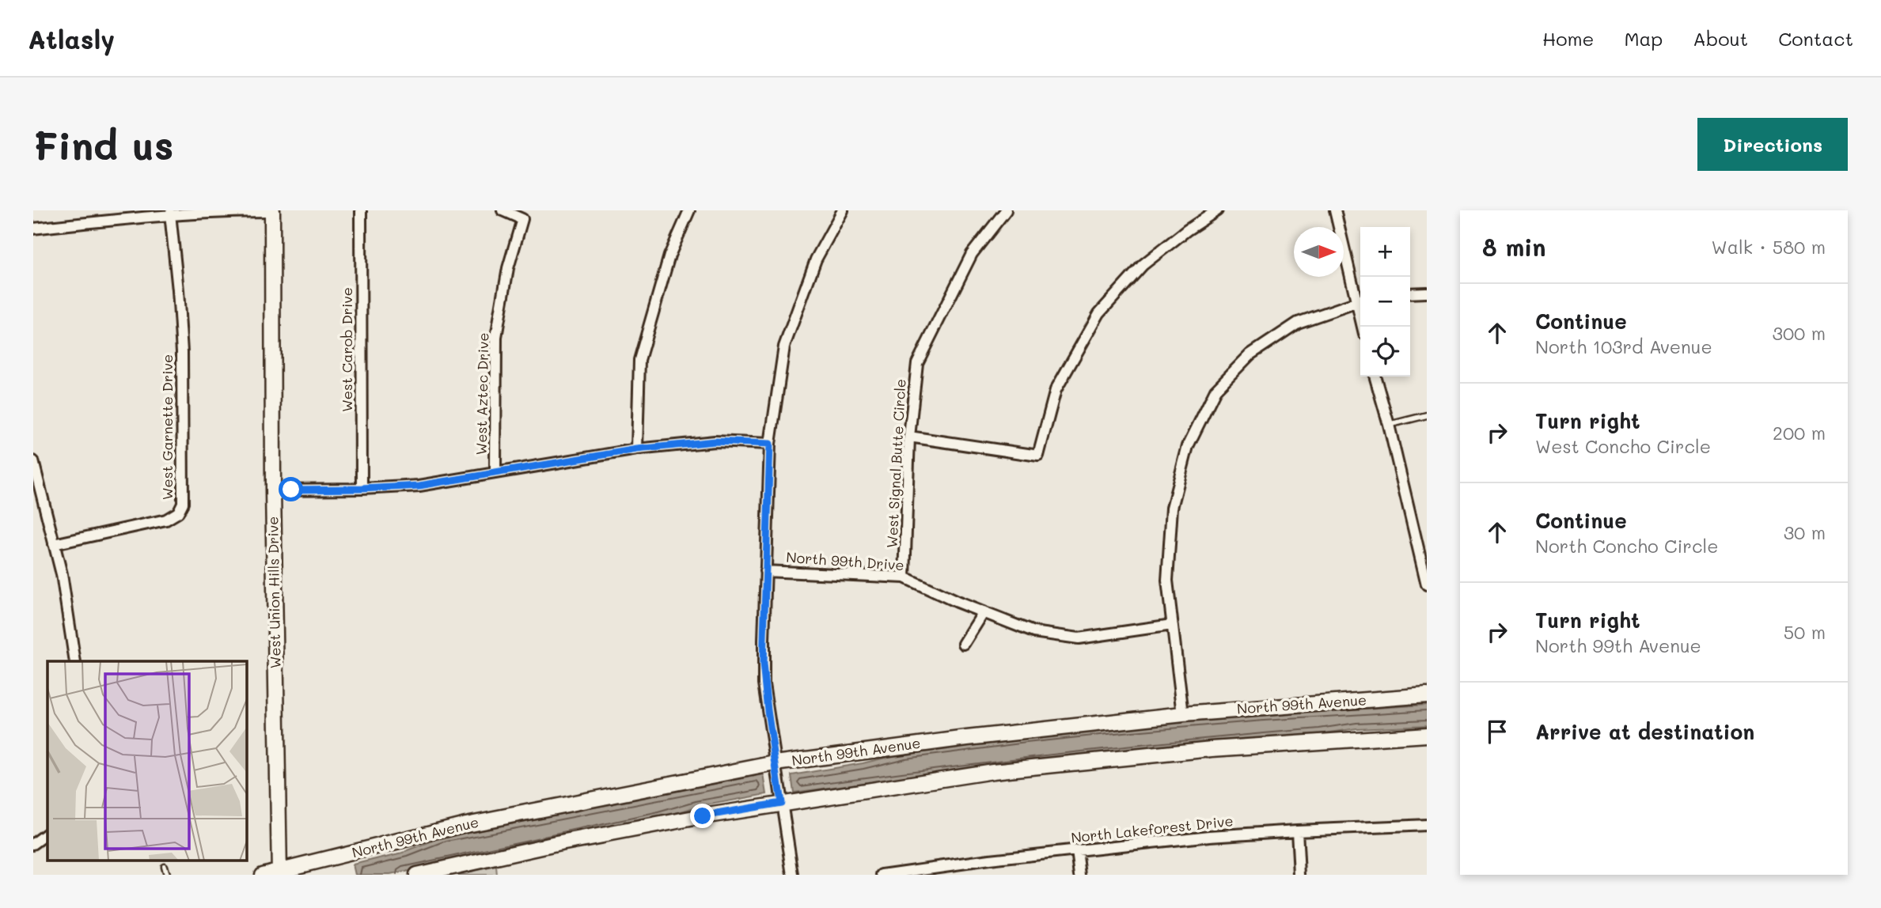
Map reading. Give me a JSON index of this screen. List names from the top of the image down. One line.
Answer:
{"streets":{"main road":["West Union Hills Drive","North 99th Avenue"],"street":["West Carob Drive","West Aztec Drive","West Garnette Drive","West Signal Butte Circle","North 99th Drive","North Lakeforest Drive"]},"crossings":[["West Signal Butte Circle","North 99th Drive"],["West Union Hills Drive","North 99th Avenue"]],"north":"right","page":{"header":"Atlasly","nav":["Home","Map","About","Contact"],"buttons":"Directions","title":"Find us","heading":["8 min","Walk · 580 m"],"map_buttons":["+","−"],"list":[["Continue","North 103rd Avenue","300 m"],["Turn right","West Concho Circle","200 m"],["Continue","North Concho Circle","30 m"],["Turn right","North 99th Avenue","50 m"],"Arrive at destination"]}}
